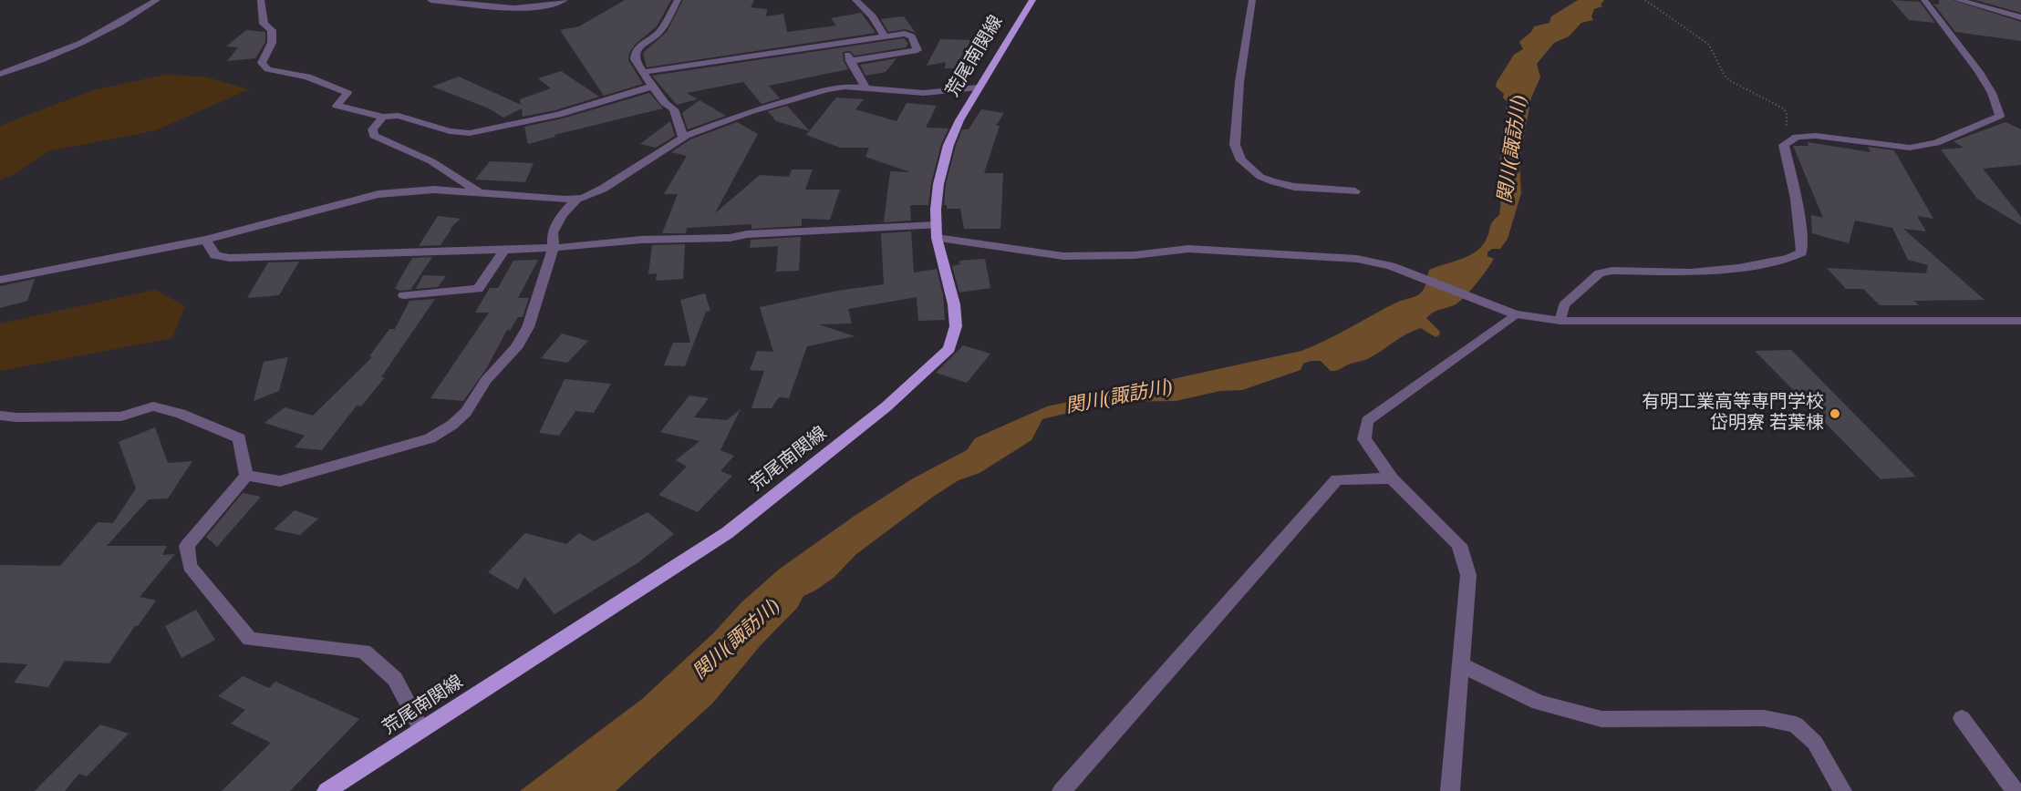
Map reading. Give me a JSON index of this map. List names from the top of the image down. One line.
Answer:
{"streets":{"main road":["荒尾南関線"]},"water":["関川(諏訪川)"],"places":["有明工業高等専門学校 岱明寮 若葉棟"]}
